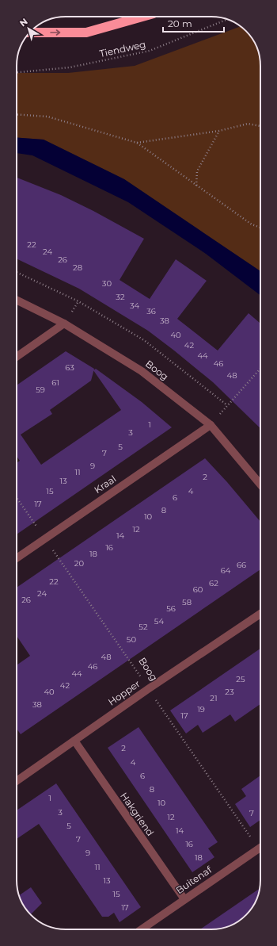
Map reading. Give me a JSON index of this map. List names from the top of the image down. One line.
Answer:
{"streets":{"street":["Boog","Kraal","Hopper","Hakgriend","Buitenaf"],"path":["Tiendweg"]},"crossings":[["Boog","Kraal"],["Boog","Hopper"],["Boog","Buitenaf"],["Hopper","Hakgriend"],["Hakgriend","Buitenaf"]],"house_numbers":["22","24","26","28","30","32","34","36","38","40","42","44","46","63","48","61","59","1","3","5","7","9","11","2","13","15","4","6","17","8","10","12","14","16","18","20","66","64","22","62","60","24","26","58","56","54","52","50","48","46","44","25","42","40","23","21","38","19","17","2","4","6","8","1","10","3","7","12","5","14","7","16","9","18","11","13","15","17"],"scale_bar":"20 m","north":"top left"}
